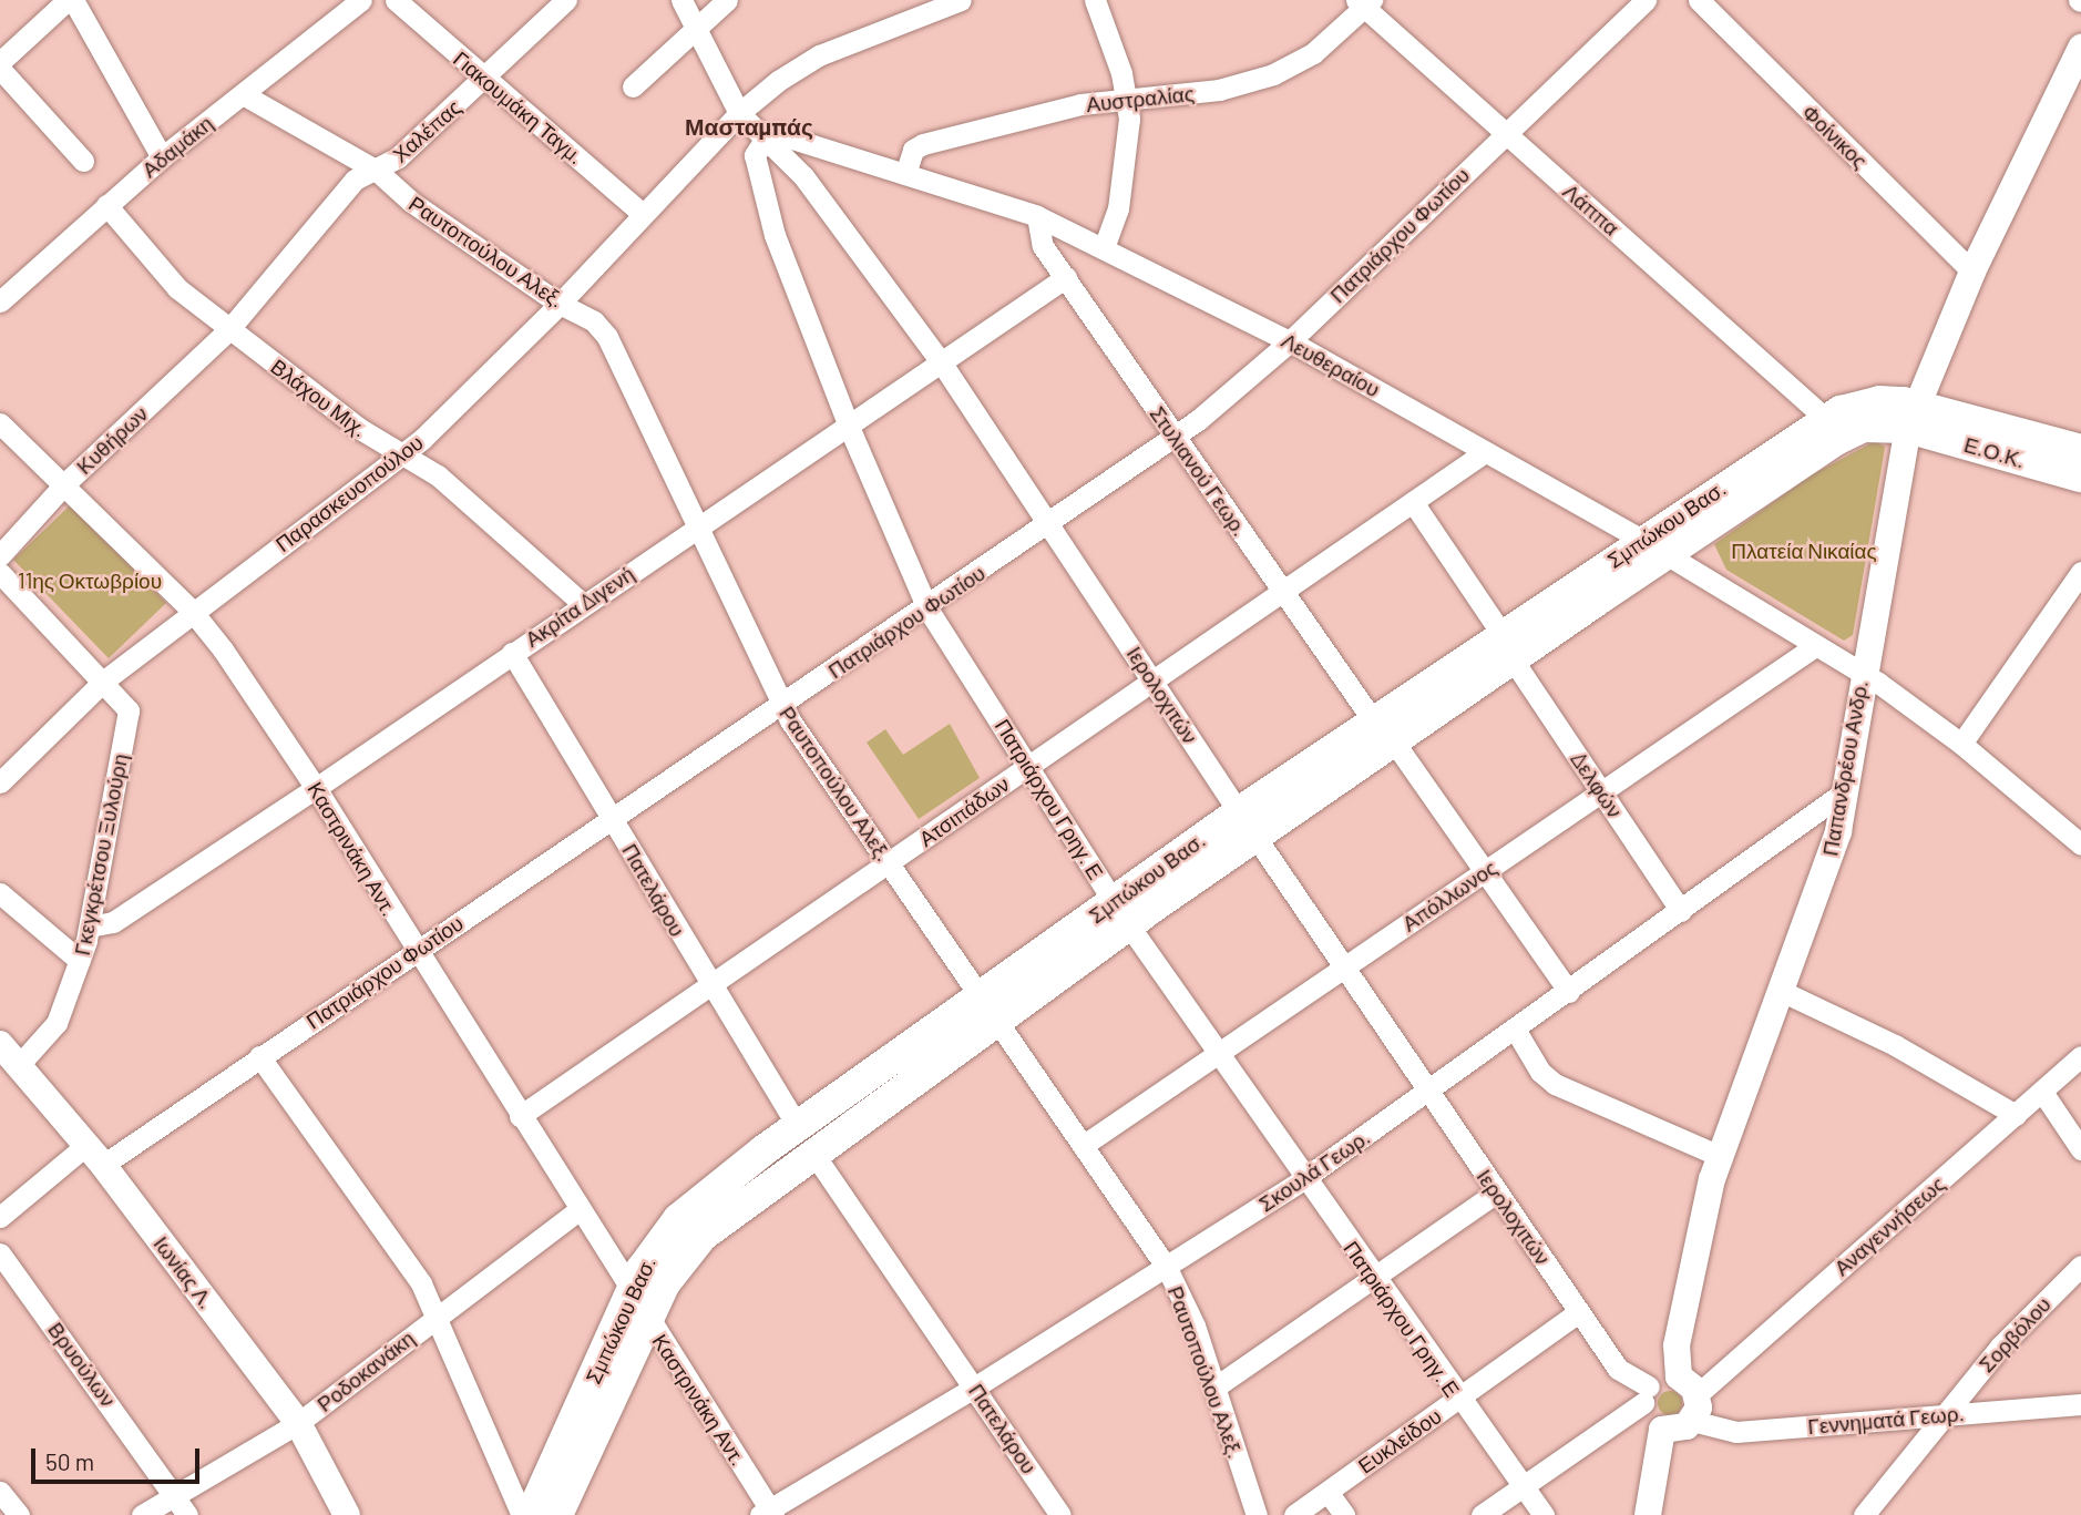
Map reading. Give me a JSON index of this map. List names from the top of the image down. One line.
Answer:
{"streets":{"main road":["Ε.Ο.Κ.","Σμπώκου Βασ."],"street":["Αυστραλίας","Γιακουμάκη Ταγμ.","Χαλέπας","Φοίνικος","Αδαμάκη","Λάππα","Πατριάρχου Φωτίου","Ραυτοπούλου Αλεξ.","Λευθεραίου","Βλάχου Μιχ.","Κυθήρων","Στυλιανού Γεωρ.","Παρασκευοπούλου","Ακρίτα Διγενή","Ιερολοχιτών","Παπανδρέου Ανδρ.","Δελφών","Πατριάρχου Γρηγ. Ε","Ατσιπάδων","Καστρινάκη Αντ.","Γκεγκρέτσου Ξυλούρη","Πατελάρου","Απόλλωνος","Σκουλά Γεωρ.","Αναγεννήσεως","Ιωνίας Λ.","Σορβόλου","Βρυούλων","Ροδοκανάκη","Γεννηματά Γεωρ.","Ευκλείδου"]},"crossings":[["Αυστραλίας","Λάππα"],["Αυστραλίας","Λευθεραίου"],["Γιακουμάκη Ταγμ.","Χαλέπας"],["Γιακουμάκη Ταγμ.","Παρασκευοπούλου"],["Χαλέπας","Ραυτοπούλου Αλεξ."],["Χαλέπας","Βλάχου Μιχ."],["Χαλέπας","Κυθήρων"],["Φοίνικος","Παπανδρέου Ανδρ."],["Αδαμάκη","Ραυτοπούλου Αλεξ."],["Αδαμάκη","Βλάχου Μιχ."],["Λάππα","Πατριάρχου Φωτίου"],["Λάππα","Σμπώκου Βασ."],["Πατριάρχου Φωτίου","Ραυτοπούλου Αλεξ."],["Πατριάρχου Φωτίου","Λευθεραίου"],["Πατριάρχου Φωτίου","Στυλιανού Γεωρ."],["Πατριάρχου Φωτίου","Ιερολοχιτών"],["Πατριάρχου Φωτίου","Πατριάρχου Γρηγ. Ε"],["Πατριάρχου Φωτίου","Καστρινάκη Αντ."],["Πατριάρχου Φωτίου","Πατελάρου"],["Πατριάρχου Φωτίου","Ιωνίας Λ."],["Ραυτοπούλου Αλεξ.","Παρασκευοπούλου"],["Ραυτοπούλου Αλεξ.","Σμπώκου Βασ."],["Ραυτοπούλου Αλεξ.","Ακρίτα Διγενή"],["Ραυτοπούλου Αλεξ.","Ατσιπάδων"],["Ραυτοπούλου Αλεξ.","Απόλλωνος"],["Ραυτοπούλου Αλεξ.","Σκουλά Γεωρ."],["Λευθεραίου","Στυλιανού Γεωρ."],["Λευθεραίου","Σμπώκου Βασ."],["Λευθεραίου","Ιερολοχιτών"],["Λευθεραίου","Παπανδρέου Ανδρ."],["Λευθεραίου","Πατριάρχου Γρηγ. Ε"],["Λευθεραίου","Ατσιπάδων"],["Λευθεραίου","Απόλλωνος"],["Βλάχου Μιχ.","Κυθήρων"],["Βλάχου Μιχ.","Παρασκευοπούλου"],["Βλάχου Μιχ.","Ακρίτα Διγενή"],["Κυθήρων","Καστρινάκη Αντ."],["Ε.Ο.Κ.","Σμπώκου Βασ."],["Ε.Ο.Κ.","Παπανδρέου Ανδρ."],["Στυλιανού Γεωρ.","Σμπώκου Βασ."],["Στυλιανού Γεωρ.","Ακρίτα Διγενή"],["Στυλιανού Γεωρ.","Ατσιπάδων"],["Στυλιανού Γεωρ.","Απόλλωνος"],["Στυλιανού Γεωρ.","Σκουλά Γεωρ."],["Παρασκευοπούλου","Ιερολοχιτών"],["Παρασκευοπούλου","Καστρινάκη Αντ."],["Παρασκευοπούλου","Γκεγκρέτσου Ξυλούρη"],["Σμπώκου Βασ.","Ιερολοχιτών"],["Σμπώκου Βασ.","Παπανδρέου Ανδρ."],["Σμπώκου Βασ.","Δελφών"],["Σμπώκου Βασ.","Πατριάρχου Γρηγ. Ε"],["Σμπώκου Βασ.","Καστρινάκη Αντ."],["Σμπώκου Βασ.","Πατελάρου"],["Ακρίτα Διγενή","Ιερολοχιτών"],["Ακρίτα Διγενή","Πατριάρχου Γρηγ. Ε"],["Ακρίτα Διγενή","Καστρινάκη Αντ."],["Ακρίτα Διγενή","Γκεγκρέτσου Ξυλούρη"],["Ακρίτα Διγενή","Πατελάρου"],["Ιερολοχιτών","Παπανδρέου Ανδρ."],["Ιερολοχιτών","Πατριάρχου Γρηγ. Ε"],["Ιερολοχιτών","Ατσιπάδων"],["Ιερολοχιτών","Απόλλωνος"],["Ιερολοχιτών","Σκουλά Γεωρ."],["Ιερολοχιτών","Αναγεννήσεως"],["Ιερολοχιτών","Γεννηματά Γεωρ."],["Ιερολοχιτών","Ευκλείδου"],["Παπανδρέου Ανδρ.","Σκουλά Γεωρ."],["Παπανδρέου Ανδρ.","Αναγεννήσεως"],["Παπανδρέου Ανδρ.","Γεννηματά Γεωρ."],["Δελφών","Ατσιπάδων"],["Δελφών","Απόλλωνος"],["Δελφών","Σκουλά Γεωρ."],["Πατριάρχου Γρηγ. Ε","Ατσιπάδων"],["Πατριάρχου Γρηγ. Ε","Απόλλωνος"],["Πατριάρχου Γρηγ. Ε","Σκουλά Γεωρ."],["Πατριάρχου Γρηγ. Ε","Ευκλείδου"],["Ατσιπάδων","Καστρινάκη Αντ."],["Ατσιπάδων","Πατελάρου"],["Καστρινάκη Αντ.","Σκουλά Γεωρ."],["Καστρινάκη Αντ.","Ροδοκανάκη"],["Γκεγκρέτσου Ξυλούρη","Ιωνίας Λ."],["Πατελάρου","Σκουλά Γεωρ."],["Αναγεννήσεως","Γεννηματά Γεωρ."],["Ιωνίας Λ.","Ροδοκανάκη"],["Σορβόλου","Γεννηματά Γεωρ."],["Βρυούλων","Ροδοκανάκη"]],"districts":["Μασταμπάς"],"parks":["Πλατεία Νικαίας","11ης Οκτωβρίου"],"scale_bar":"50 m"}
